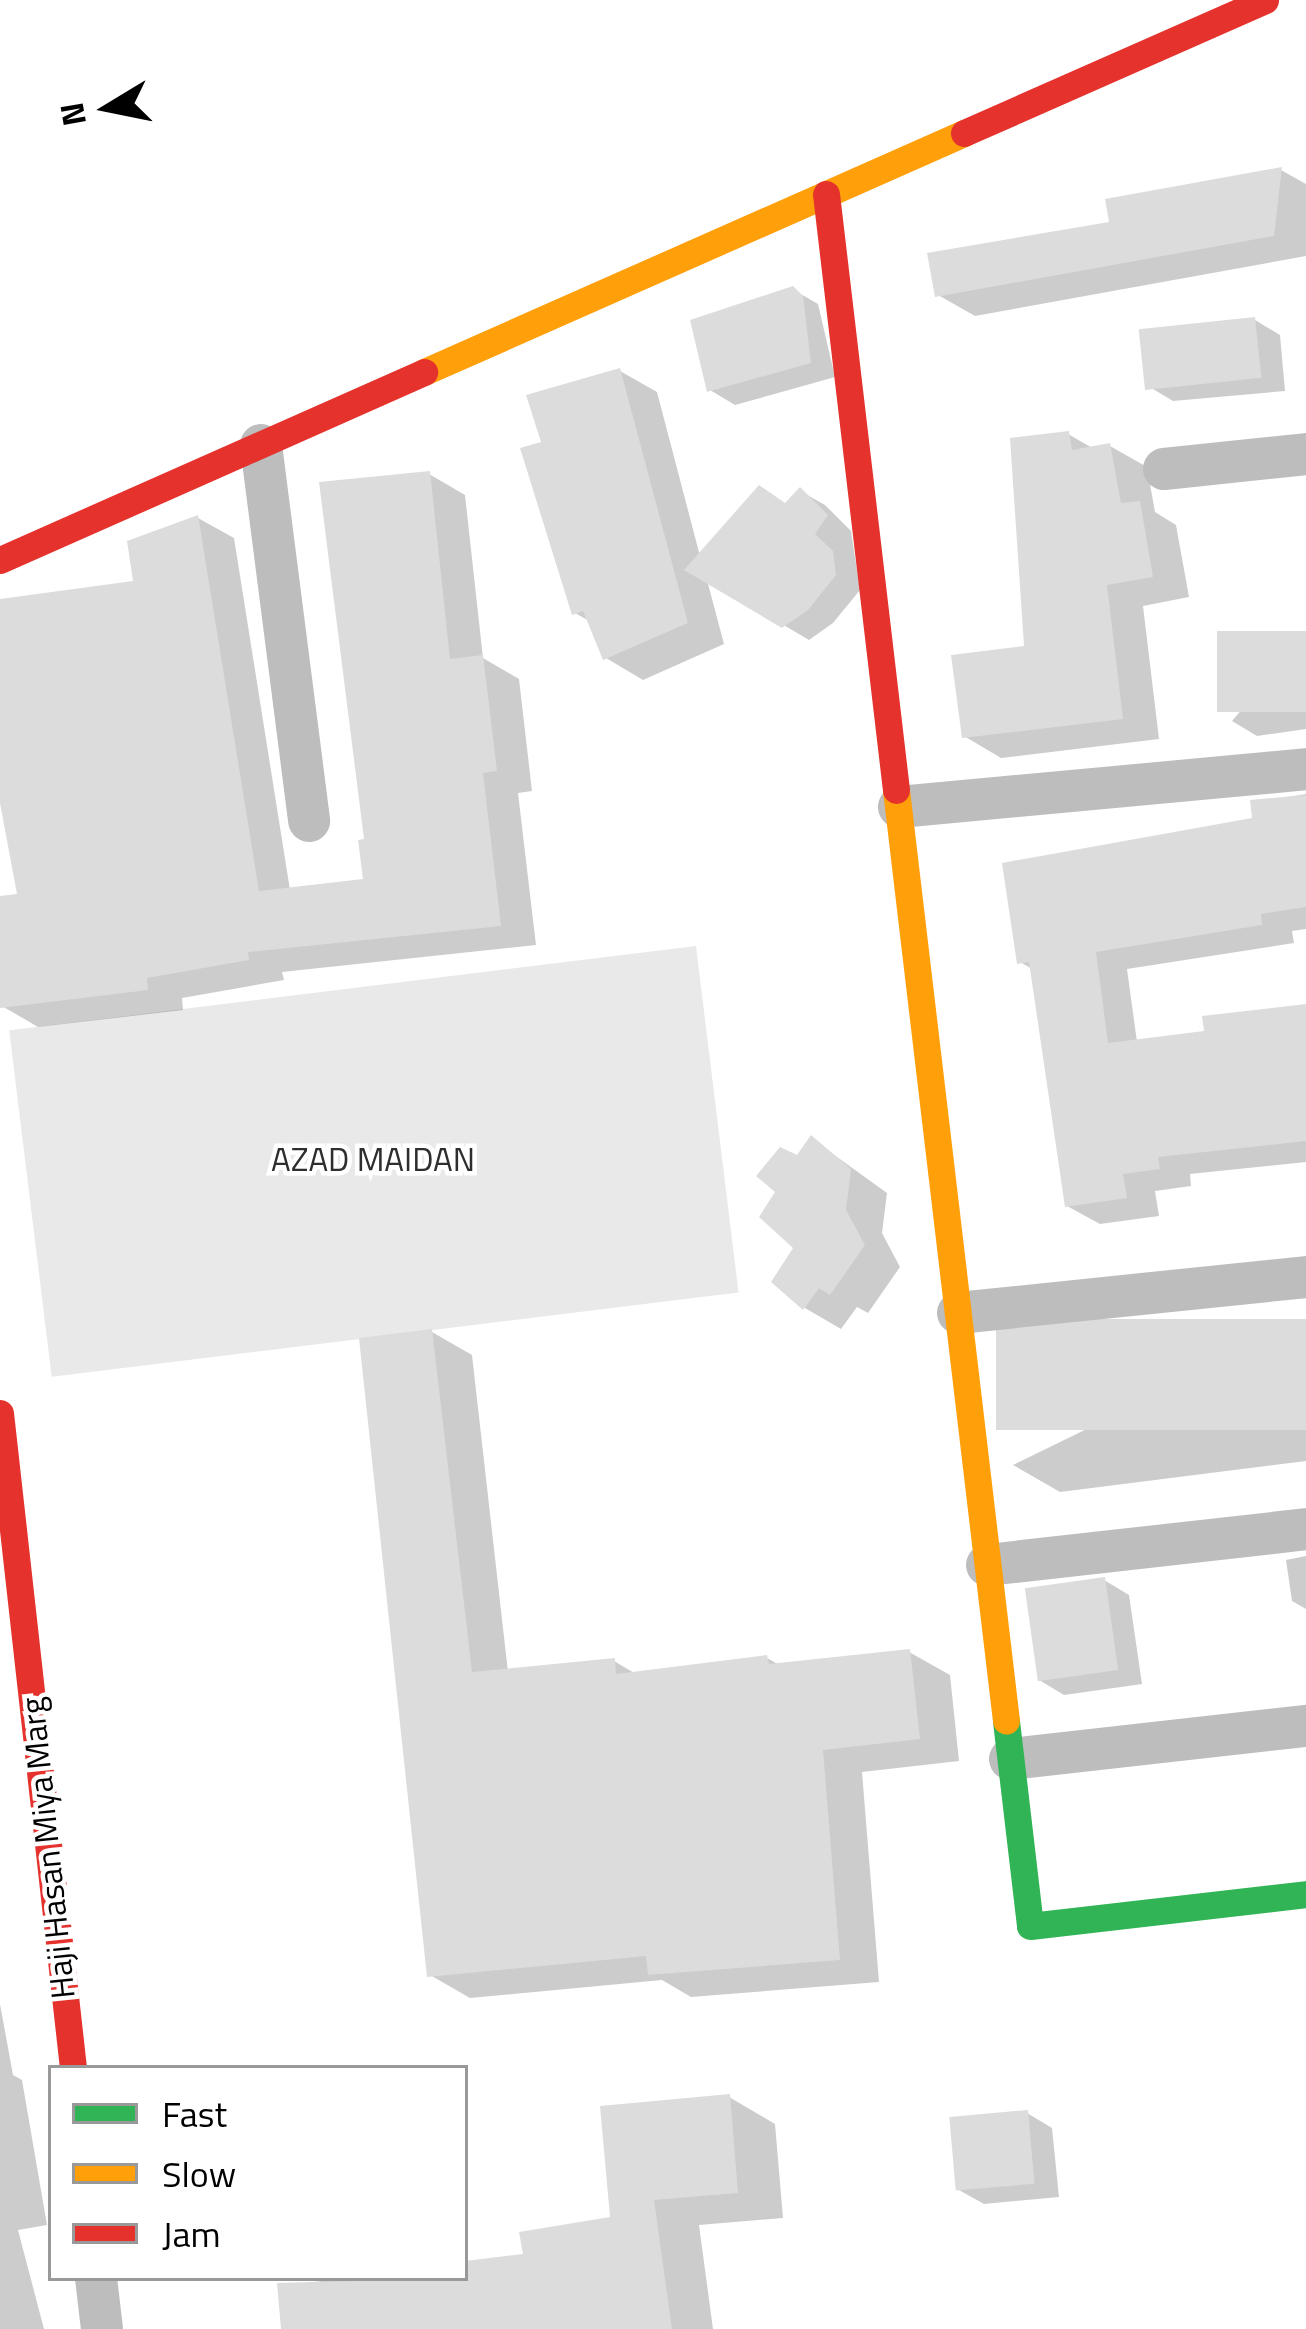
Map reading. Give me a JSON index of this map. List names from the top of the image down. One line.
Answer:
{"streets":{"street":["Haji Hasan Miya Marg"]},"parks":["AZAD MAIDAN"],"legend":["Fast","Slow","Jam"],"north":"left"}
